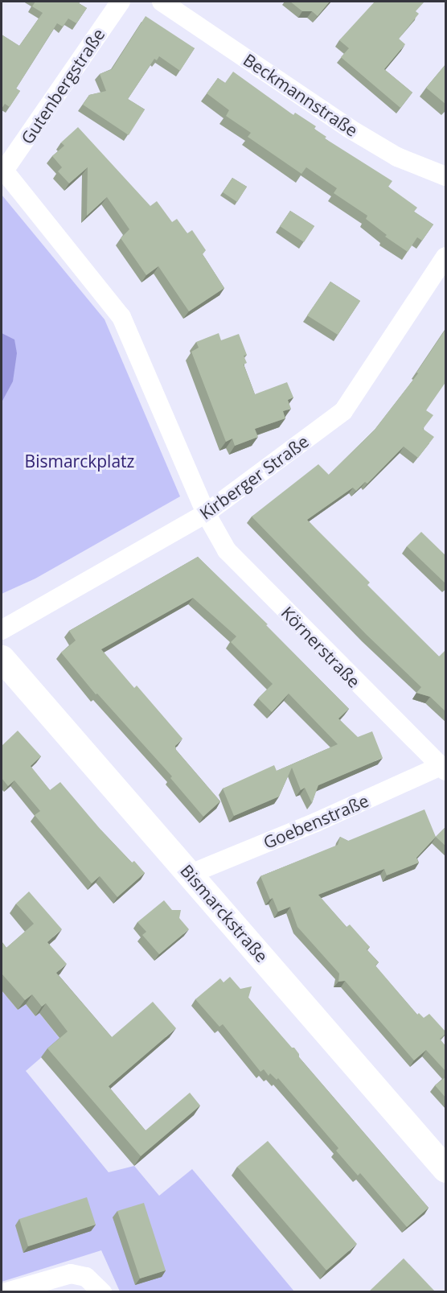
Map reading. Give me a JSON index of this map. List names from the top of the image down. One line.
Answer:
{"streets":{"main road":["Bismarckstraße"],"street":["Gutenbergstraße","Beckmannstraße","Kirberger Straße","Körnerstraße","Goebenstraße"]},"crossings":[["Kirberger Straße","Körnerstraße"],["Körnerstraße","Goebenstraße"],["Goebenstraße","Bismarckstraße"]],"parks":["Bismarckplatz"]}
